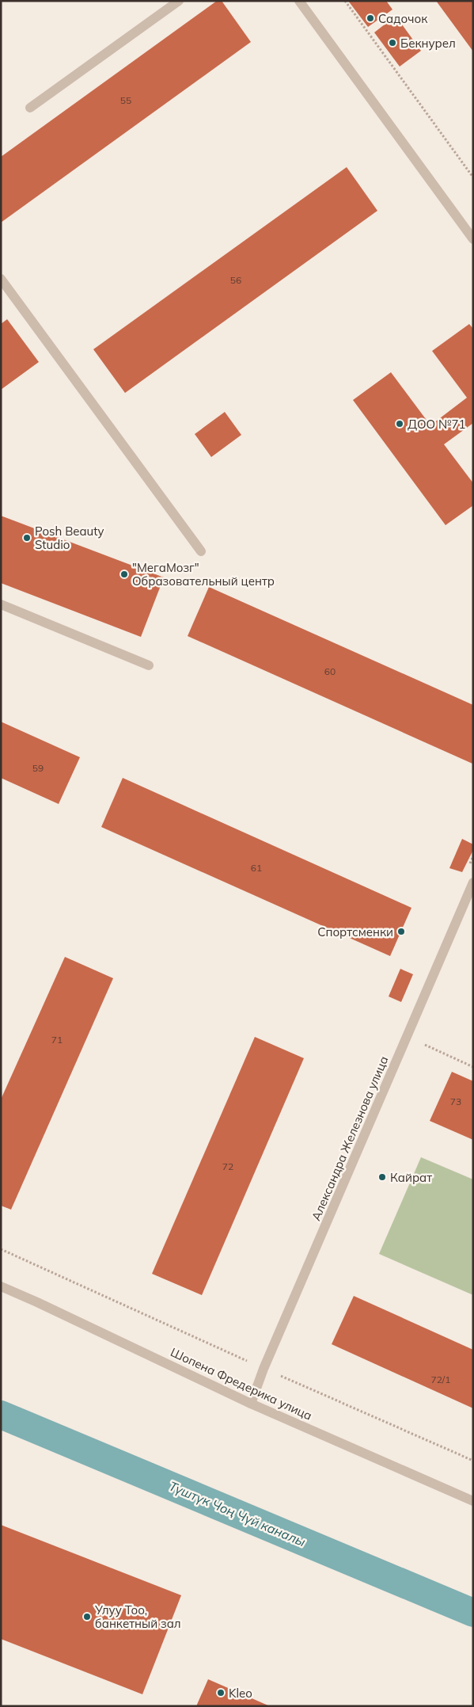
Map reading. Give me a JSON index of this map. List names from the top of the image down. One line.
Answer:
{"streets":{"street":["Александра Железнова улица","Шопена Фредерика улица"]},"crossings":[["Александра Железнова улица","Шопена Фредерика улица"]],"water":["Түштүк Чоң Чүй каналы"],"places":["Садочок","Бекнурел","ДОО №71","Posh Beauty Studio","\"МегаМозг\" Образовательный центр","Спортсменки","Кайрат","Улуу Тоо, банкетный зал","Kleo"],"house_numbers":["55","56","60","59","61","71","73","72","72/1"]}
